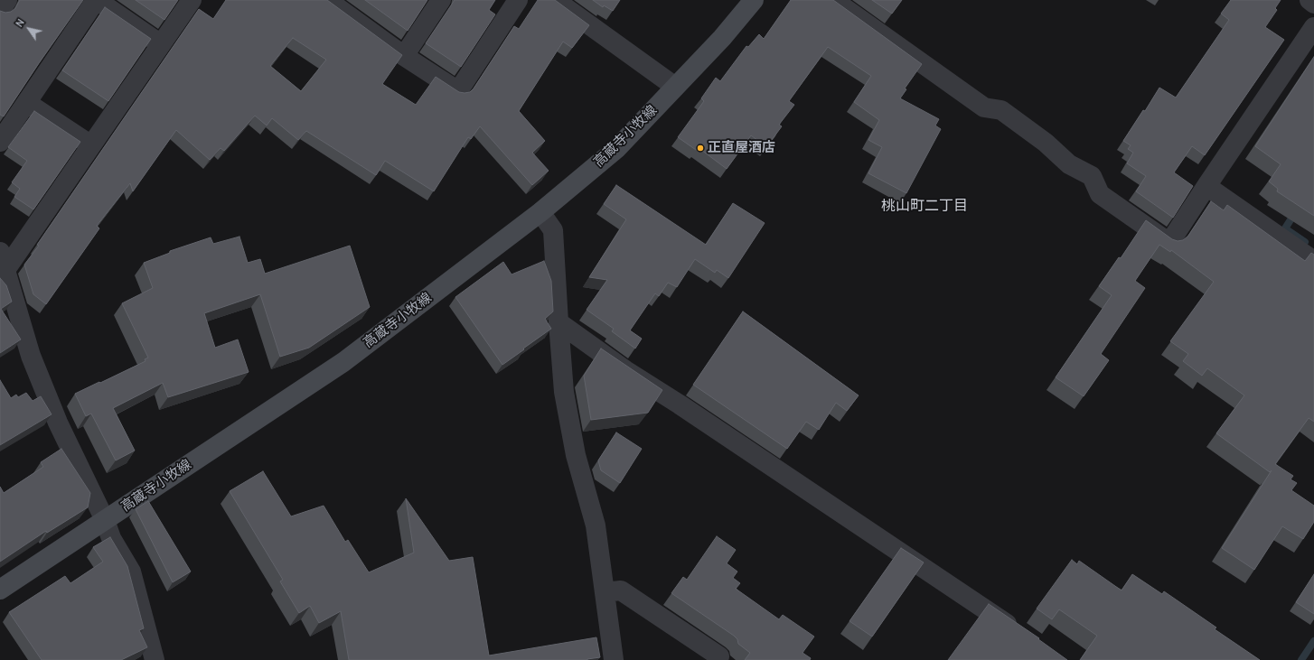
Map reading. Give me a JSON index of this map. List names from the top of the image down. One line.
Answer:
{"streets":{"main road":["高蔵寺小牧線"]},"districts":["桃山町二丁目"],"places":["正直屋酒店"],"north":"top left"}
